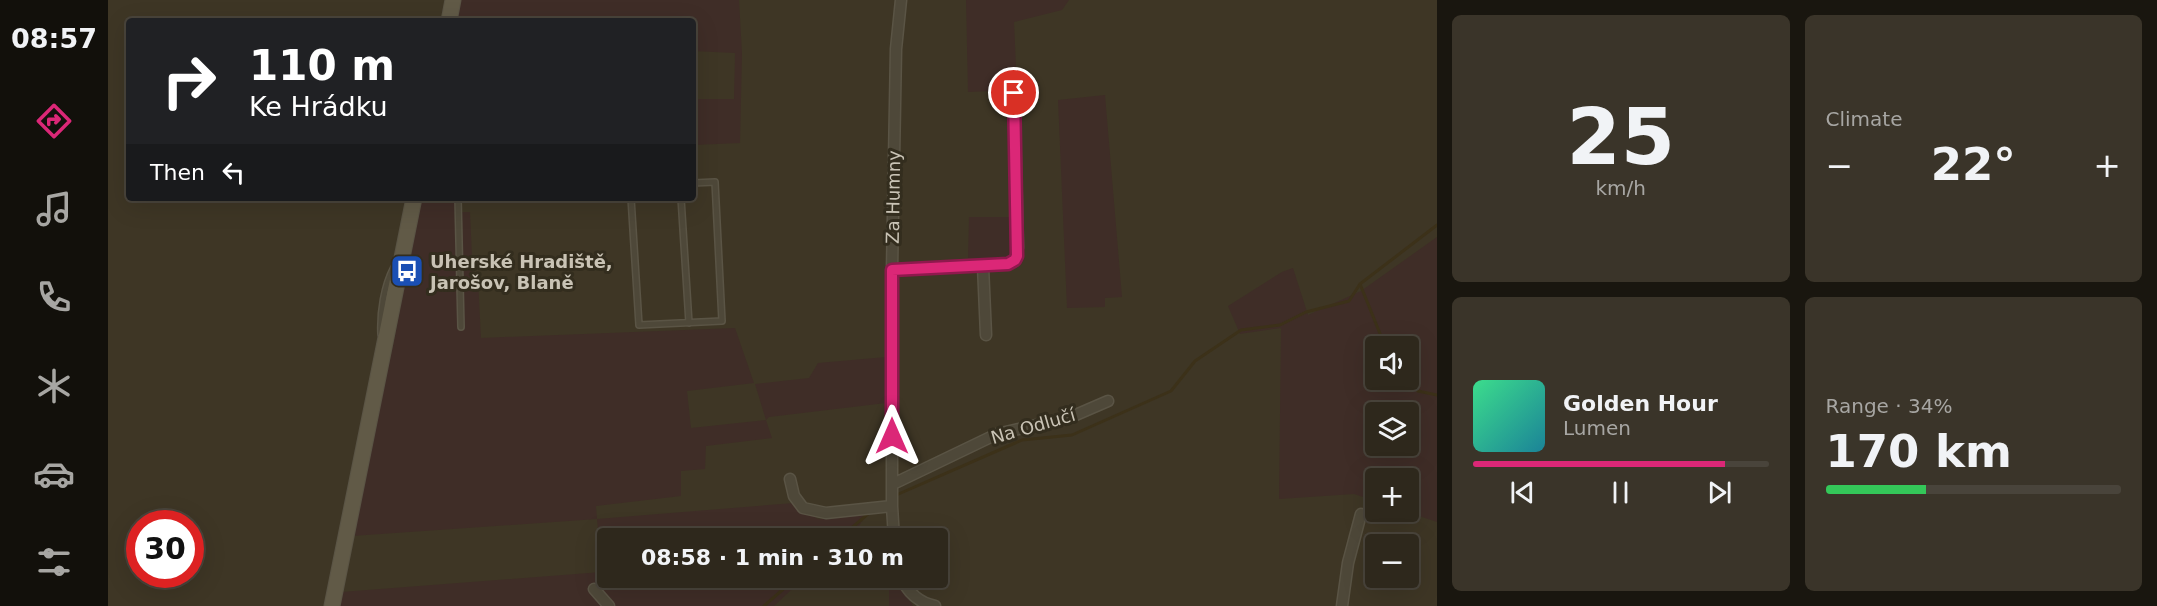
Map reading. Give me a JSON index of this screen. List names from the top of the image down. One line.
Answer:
{"streets":{"street":["Za Humny","Na Odlučí"]},"crossings":[["Za Humny","Na Odlučí"]],"places":{"bus stop":["Uherské Hradiště, Jarošov, Blaně"]},"page":{"tabs":"08:57","tile":[["25","km/h"],"Climate",["Range · 34%","170 km"]],"turn":["110 m","Ke Hrádku"],"heat":["−","22°","+"],"then":"Then","map_buttons":["+","−"],"song":["Golden Hour","Lumen"],"limit":"30","trip":"08:58 · 1 min · 310 m"}}
